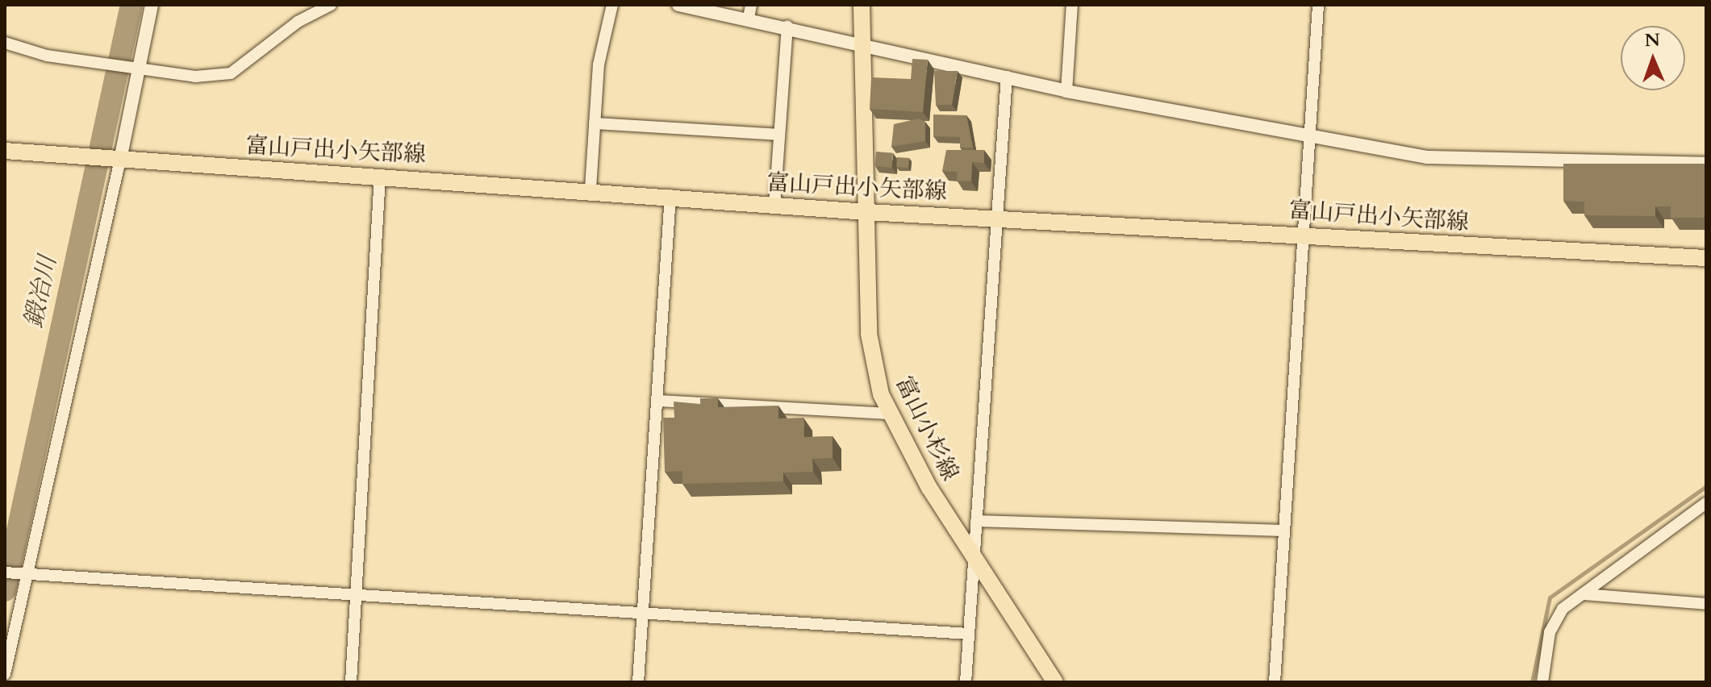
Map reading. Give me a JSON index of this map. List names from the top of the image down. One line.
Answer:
{"streets":{"main road":["富山戸出小矢部線","富山小杉線"]},"crossings":[["富山戸出小矢部線","富山小杉線"]],"water":["鍛冶川"],"north":"top"}
